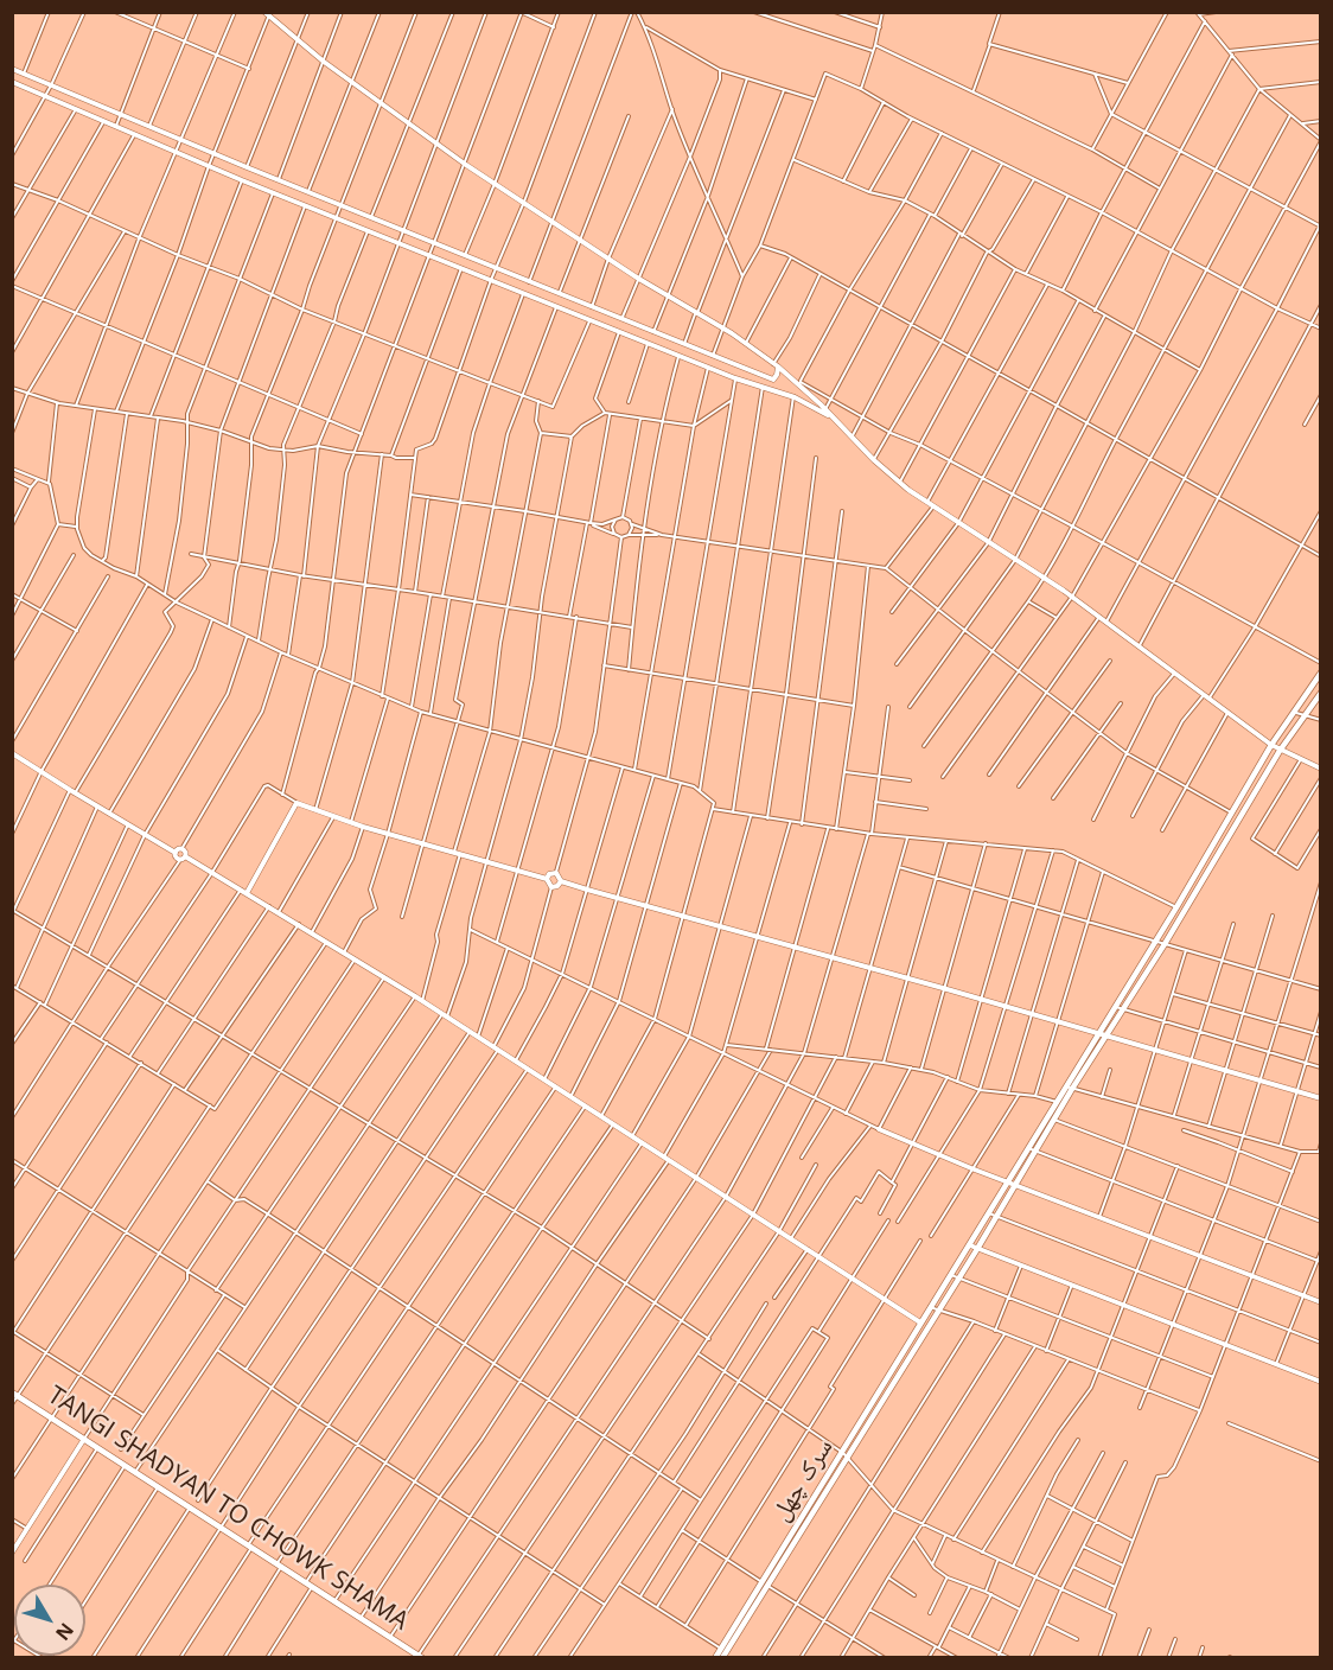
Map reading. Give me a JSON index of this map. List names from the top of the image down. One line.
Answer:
{"streets":{"main road":["سرک چهل","TANGI SHADYAN TO CHOWK SHAMA"]},"north":"bottom right"}
